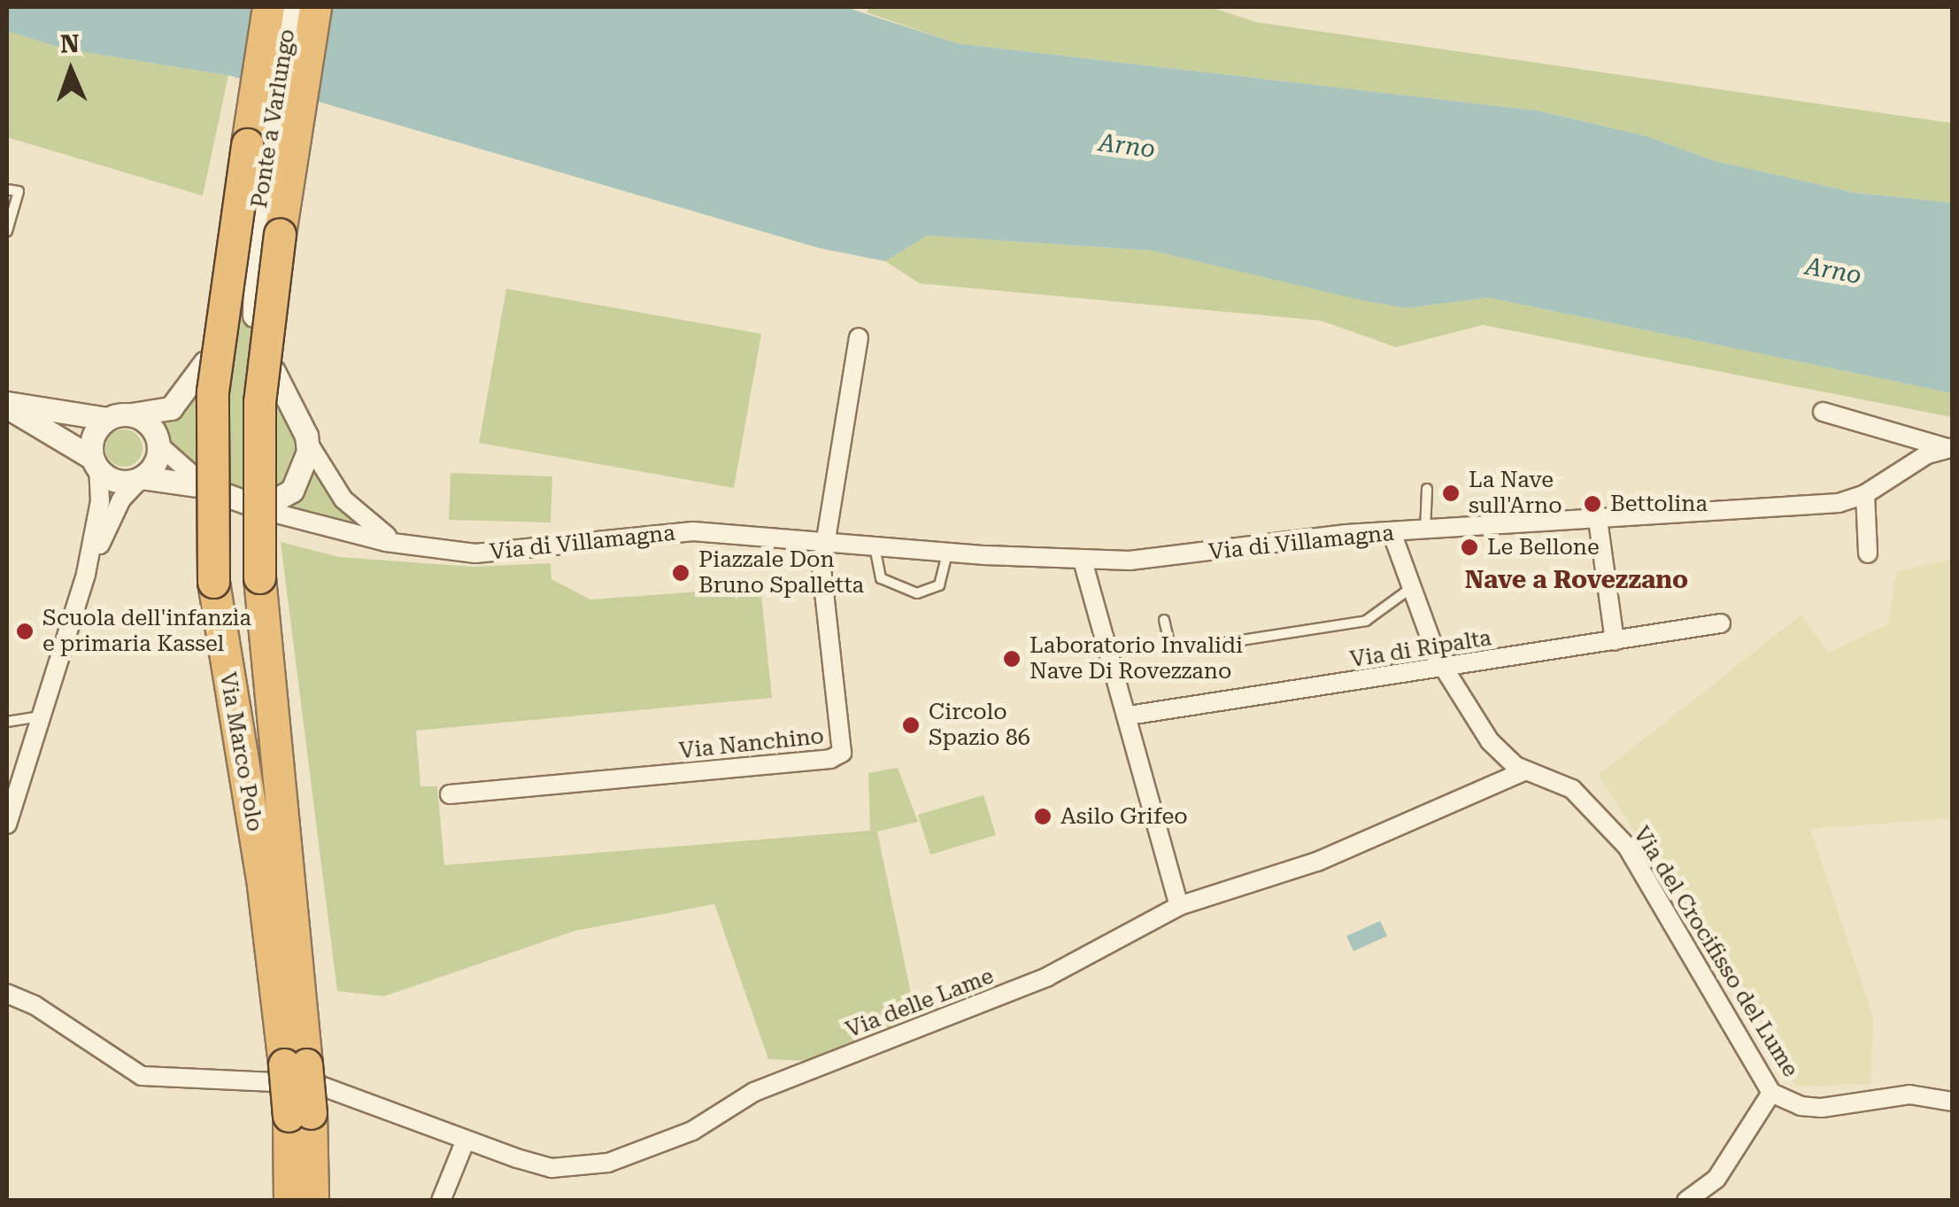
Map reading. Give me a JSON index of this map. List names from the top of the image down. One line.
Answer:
{"streets":{"highway":["Via Marco Polo"],"street":["Ponte a Varlungo","Via di Villamagna","Via di Ripalta","Via Nanchino","Via del Crocifisso del Lume","Via delle Lame"]},"crossings":[["Via di Villamagna","Via Nanchino"],["Via di Villamagna","Via del Crocifisso del Lume"],["Via di Ripalta","Via del Crocifisso del Lume"],["Via Marco Polo","Via delle Lame"],["Via del Crocifisso del Lume","Via delle Lame"]],"districts":["Nave a Rovezzano"],"water":["Arno"],"places":["La Nave sull'Arno","Bettolina","Le Bellone","Piazzale Don Bruno Spalletta","Scuola dell'infanzia e primaria Kassel","Laboratorio Invalidi Nave Di Rovezzano","Circolo Spazio 86","Asilo Grifeo"],"north":"top"}
